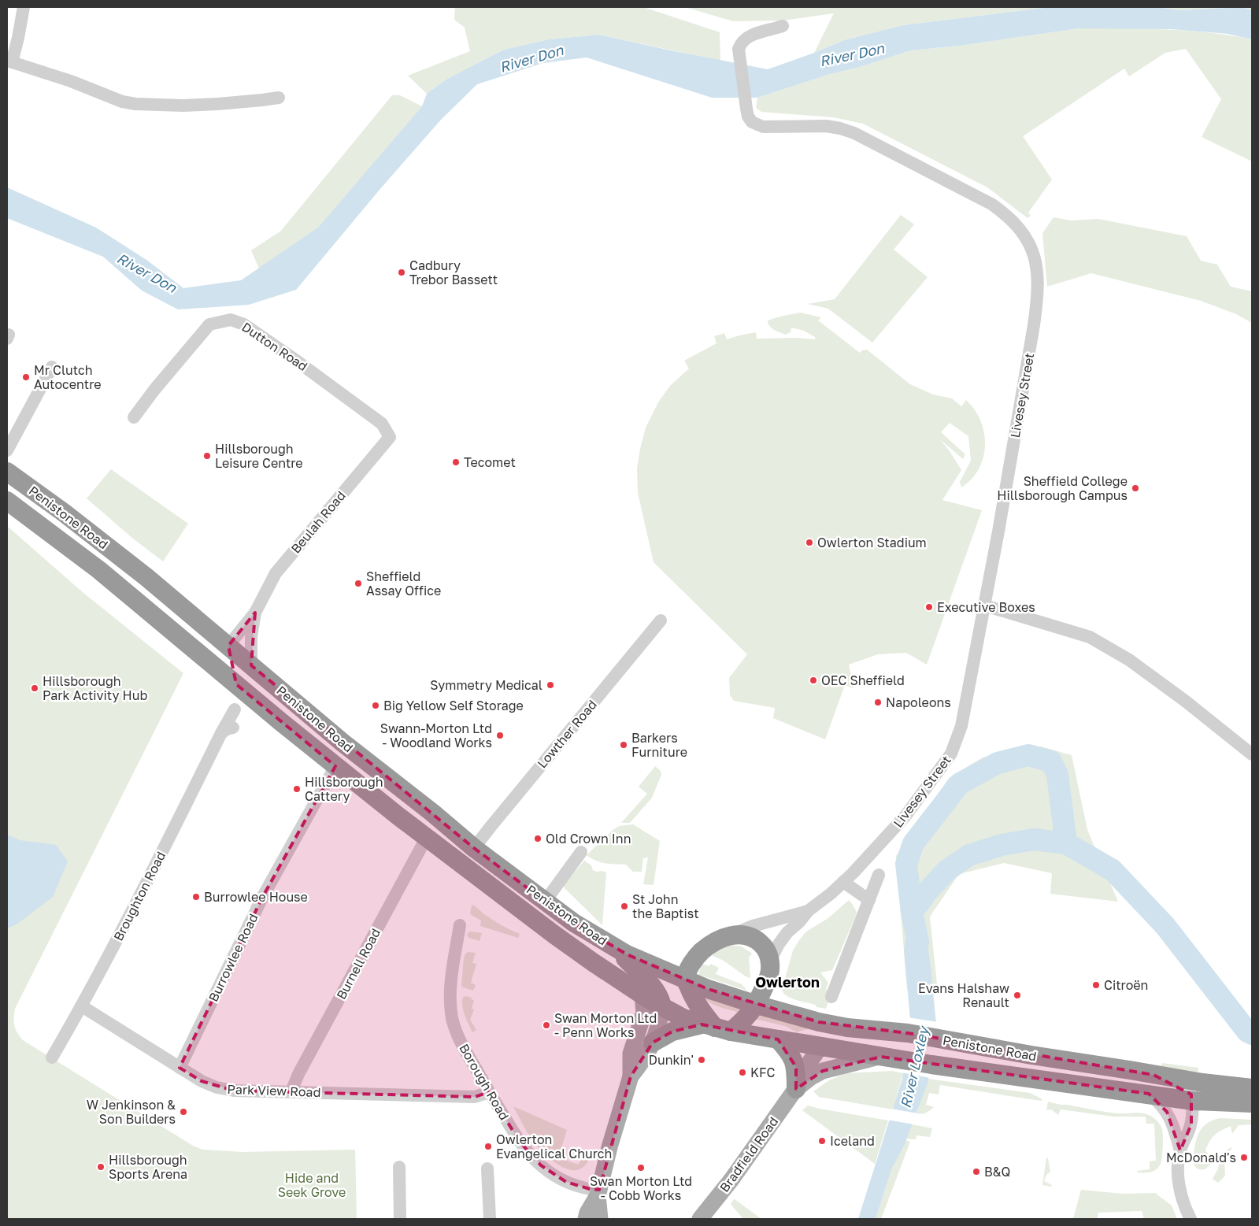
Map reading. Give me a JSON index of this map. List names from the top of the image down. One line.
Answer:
{"streets":{"highway":["Penistone Road"],"main road":["Bradfield Road"],"street":["Dutton Road","Livesey Street","Beulah Road","Lowther Road","Broughton Road","Burrowlee Road","Burnell Road","Borough Road","Park View Road"]},"crossings":[["Dutton Road","Beulah Road"],["Livesey Street","Penistone Road"],["Penistone Road","Beulah Road"],["Penistone Road","Lowther Road"],["Penistone Road","Burrowlee Road"],["Penistone Road","Burnell Road"],["Broughton Road","Park View Road"],["Burrowlee Road","Park View Road"],["Burnell Road","Park View Road"],["Borough Road","Park View Road"]],"districts":["Owlerton"],"water":["River Don","River Loxley"],"parks":["Hide and Seek Grove"],"places":["Cadbury Trebor Bassett","Mr Clutch Autocentre","Hillsborough Leisure Centre","Tecomet","Sheffield College Hillsborough Campus","Owlerton Stadium","Sheffield Assay Office","Executive Boxes","OEC Sheffield","Symmetry Medical","Hillsborough Park Activity Hub","Napoleons","Big Yellow Self Storage","Swann-Morton Ltd - Woodland Works","Barkers Furniture","Hillsborough Cattery","Old Crown Inn","Burrowlee House","St John the Baptist","Citroën","Evans Halshaw Renault","Swan Morton Ltd - Penn Works","Dunkin'","KFC","W Jenkinson & Son Builders","Iceland","Owlerton Evangelical Church","McDonald's","Hillsborough Sports Arena","Swan Morton Ltd - Cobb Works","B&Q"]}
